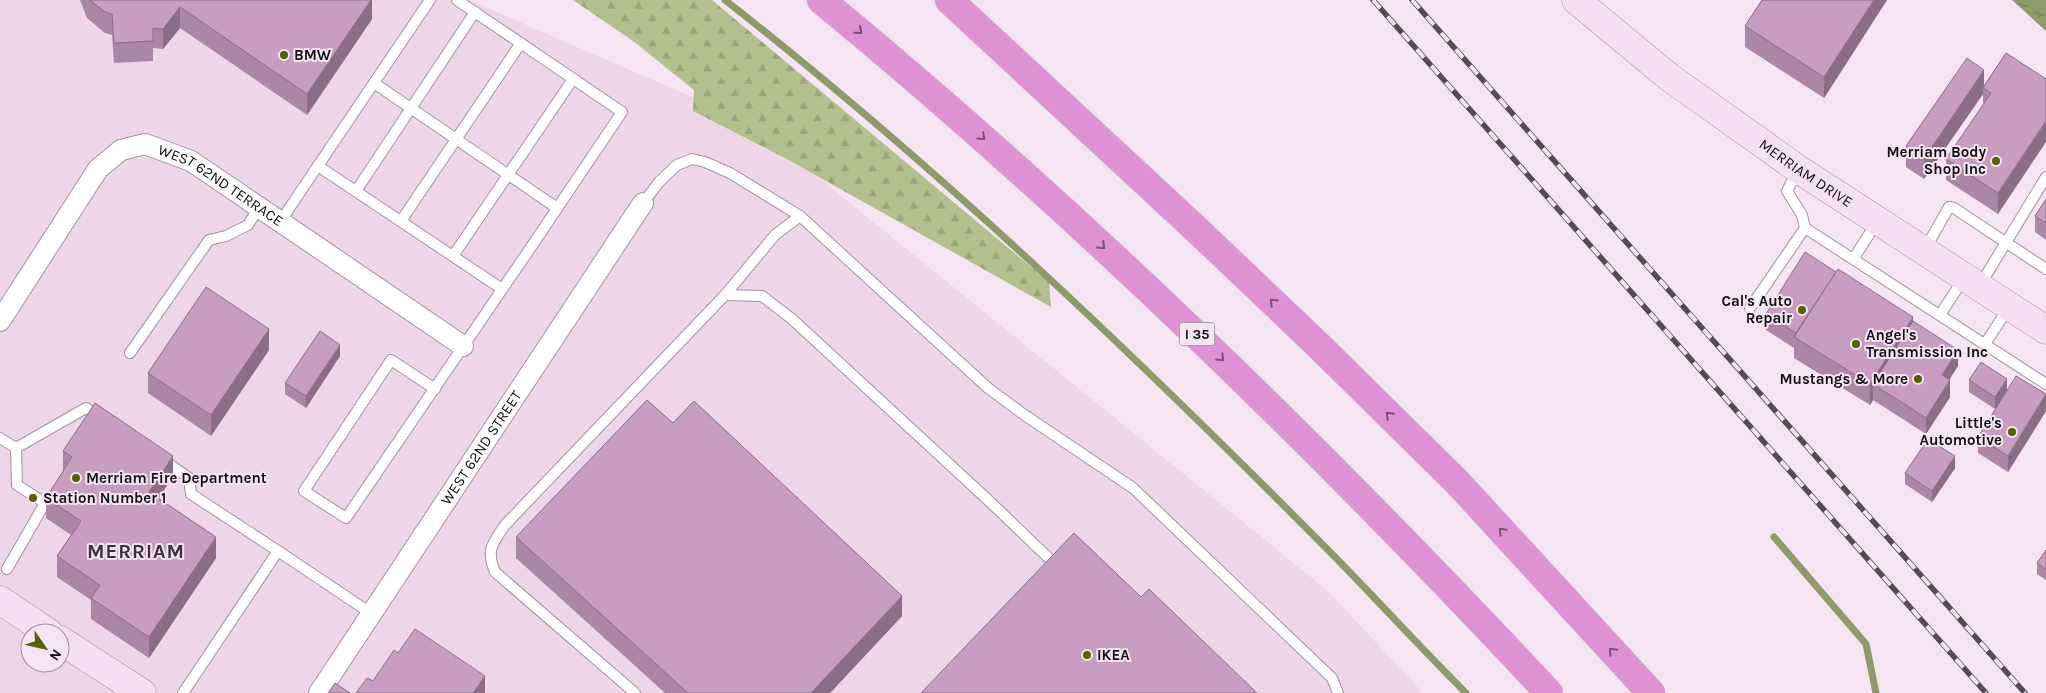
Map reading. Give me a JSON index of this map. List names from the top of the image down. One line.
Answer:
{"streets":{"highway":["I 35"],"main road":["MERRIAM DRIVE"],"street":["WEST 62ND TERRACE","WEST 62ND STREET"]},"districts":["MERRIAM"],"places":["BMW","Merriam Body Shop Inc","Cal's Auto Repair","Angel's Transmission Inc","Mustangs & More","Little's Automotive","Merriam Fire Department","Station Number 1","IKEA"],"north":"bottom right"}
